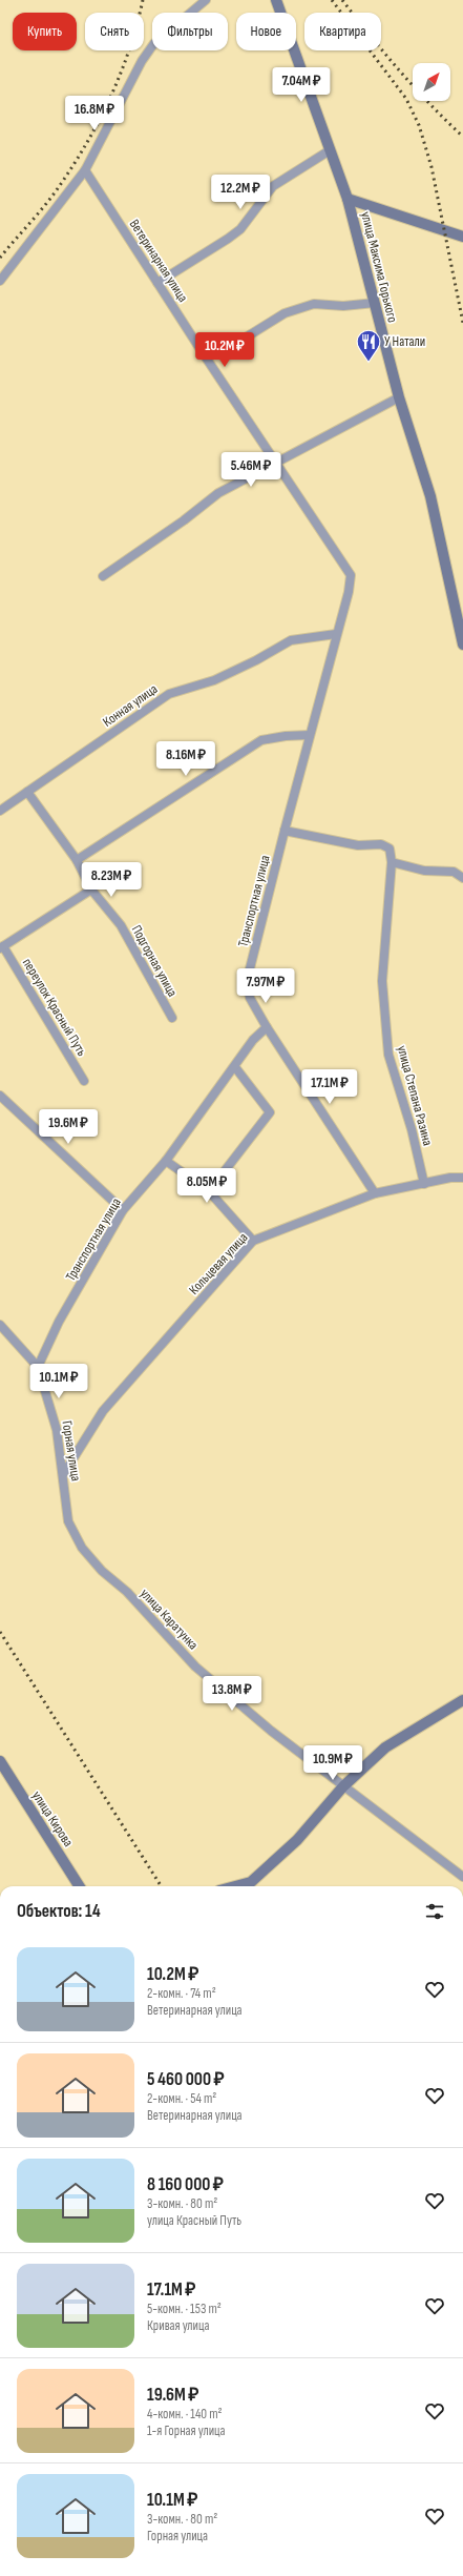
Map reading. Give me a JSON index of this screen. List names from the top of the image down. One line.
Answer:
{"streets":{"street":["Ветеринарная улица","улица Максима Горького","Конная улица","Транспортная улица","Подгорная улица","переулок Красный Путь","улица Степана Разина","Кольцевая улица","Горная улица","улица Каратунка","улица Кирова"]},"crossings":[["Ветеринарная улица","Транспортная улица"],["Конная улица","Транспортная улица"],["Конная улица","Подгорная улица"],["Транспортная улица","Горная улица"],["улица Степана Разина","Кольцевая улица"],["Кольцевая улица","Горная улица"],["Горная улица","улица Каратунка"]],"places":{"restaurant":["У Натали"]},"north":"top right","page":{"chip":["Купить","Снять","Фильтры","Новое","Квартира"],"price":["7.04M ₽","16.8M ₽","12.2M ₽","10.2M ₽","5.46M ₽","8.16M ₽","8.23M ₽","7.97M ₽","17.1M ₽","19.6M ₽","8.05M ₽","10.1M ₽","13.8M ₽","10.9M ₽"],"heading":"Объектов: 14","list":[{"name":"10.2M ₽","note":"2-комн. · 74 m² · Ветеринарная улица"},{"name":"5 460 000 ₽","note":"2-комн. · 54 m² · Ветеринарная улица"},{"name":"8 160 000 ₽","note":"3-комн. · 80 m² · улица Красный Путь"},{"name":"17.1M ₽","note":"5-комн. · 153 m² · Кривая улица"},{"name":"19.6M ₽","note":"4-комн. · 140 m² · 1-я Горная улица"},{"name":"10.1M ₽","note":"3-комн. · 80 m² · Горная улица"}]}}
